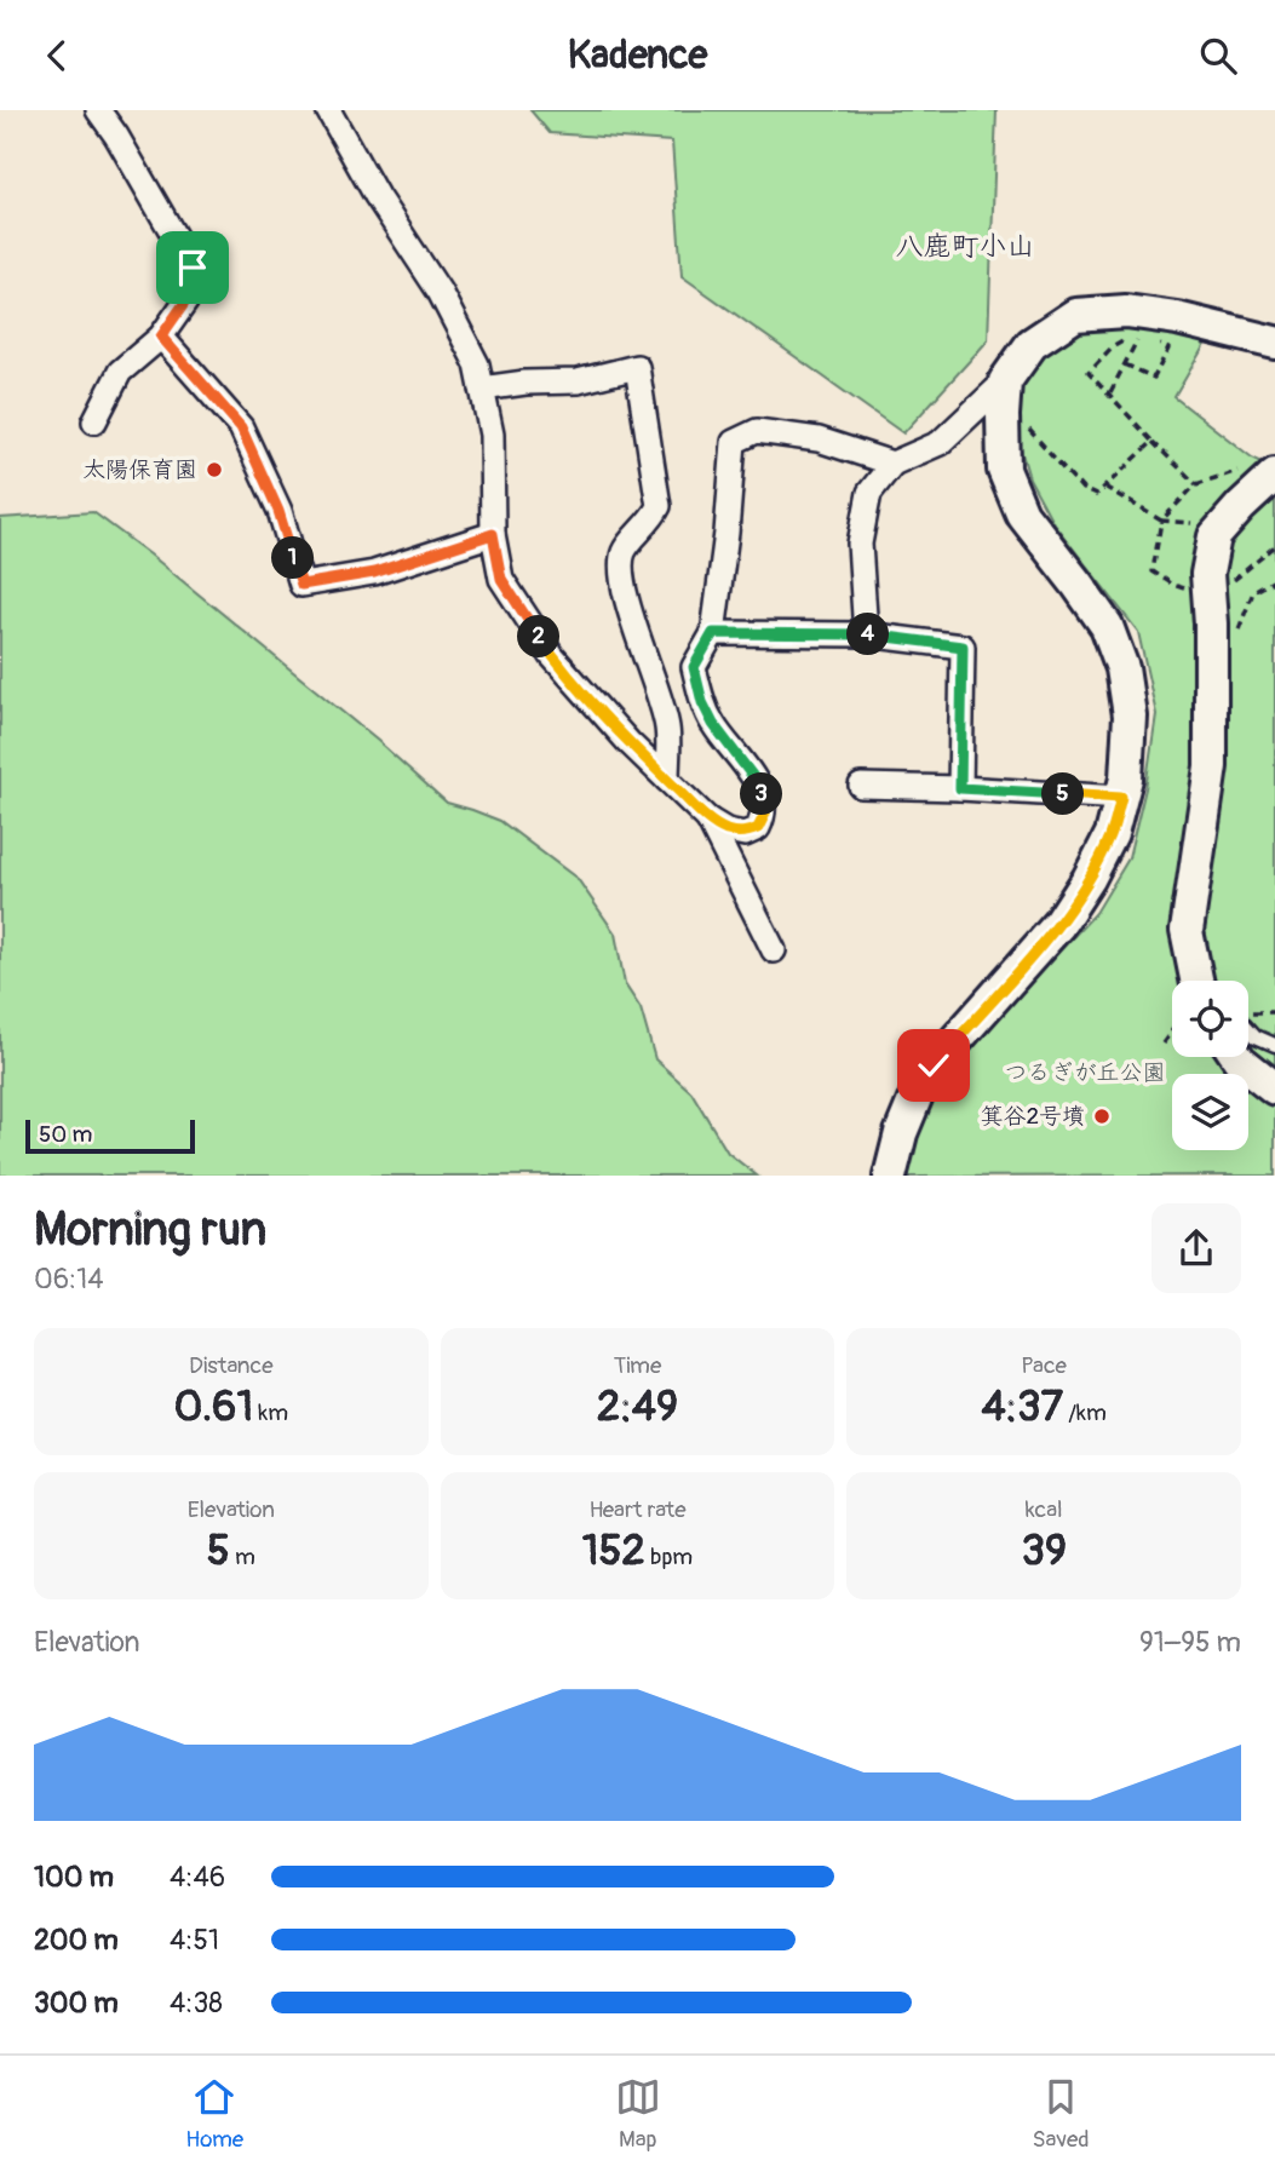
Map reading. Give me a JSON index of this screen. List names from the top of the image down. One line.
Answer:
{"districts":["八鹿町小山"],"parks":["つるぎが丘公園"],"places":["太陽保育園","箕谷2号墳"],"scale_bar":"50 m","page":{"header":"Kadence","pins":["1","4","2","3","5"],"scale":"50 m","heading":["Morning run","06:14"],"stats":[["Distance","0.61 km"],["Time","2:49"],["Pace","4:37 /km"],["Elevation","5 m"],["Heart rate","152 bpm"],["kcal","39"]],"chart":["Elevation","91–95 m"],"list":[{"name":"100 m","note":"4:46"},{"name":"200 m","note":"4:51"},{"name":"300 m","note":"4:38"}],"tabs":["Home","Map","Saved"]}}
